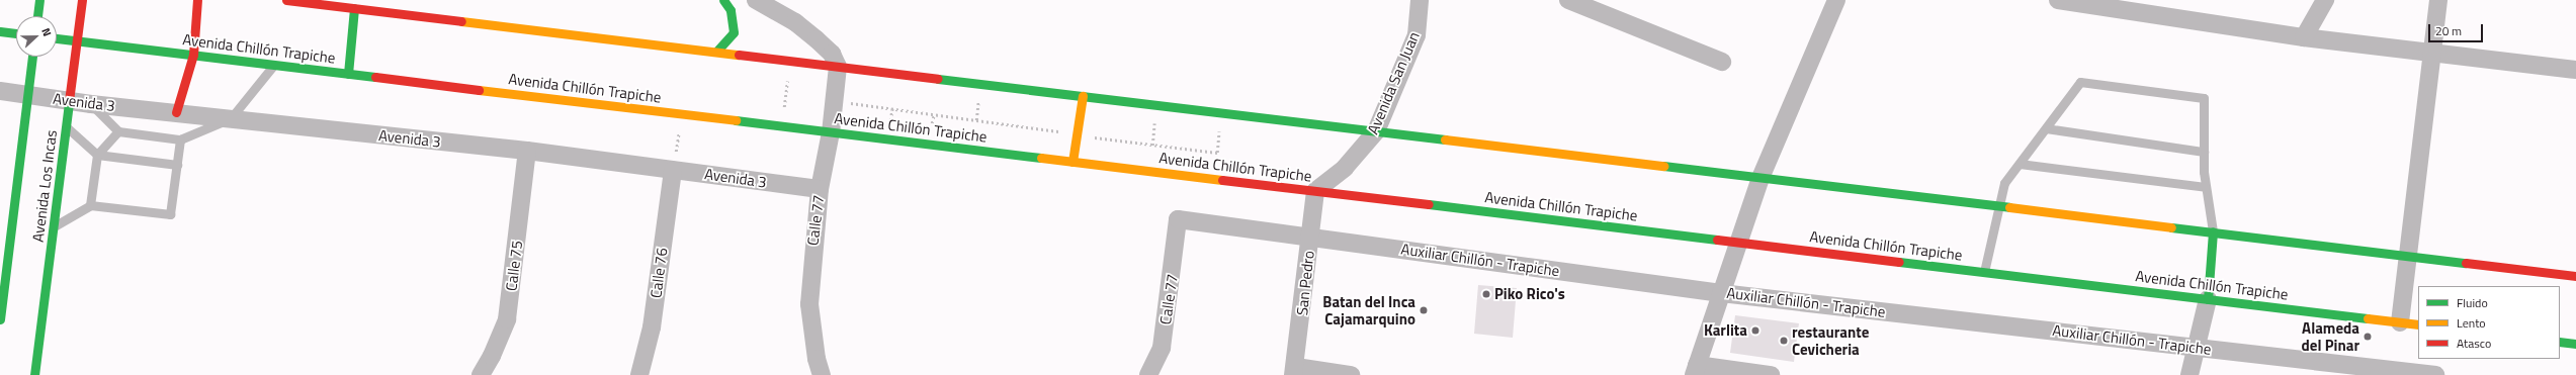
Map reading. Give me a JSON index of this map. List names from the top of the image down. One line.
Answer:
{"streets":{"main road":["Avenida Chillón Trapiche","Avenida Los Incas"],"street":["Avenida San Juan","Avenida 3","Calle 77","Auxiliar Chillón - Trapiche","Calle 75","Calle 76","San Pedro"]},"crossings":[["Avenida Chillón Trapiche","Avenida San Juan"],["Avenida Chillón Trapiche","Avenida Los Incas"],["Avenida Chillón Trapiche","Calle 77"],["Avenida Chillón Trapiche","San Pedro"],["Avenida San Juan","San Pedro"],["Avenida 3","Avenida Los Incas"],["Avenida 3","Calle 77"],["Avenida 3","Calle 75"],["Avenida 3","Calle 76"],["Calle 77","Auxiliar Chillón - Trapiche"],["Auxiliar Chillón - Trapiche","San Pedro"]],"places":["Piko Rico's","Batan del Inca Cajamarquino","Karlita","Alameda del Pinar","restaurante Cevicheria"],"legend":["Fluido","Lento","Atasco"],"scale_bar":"20 m","north":"right"}
